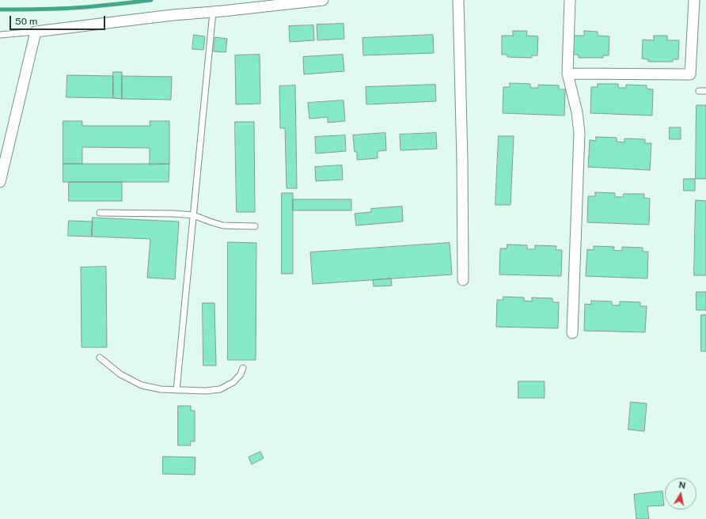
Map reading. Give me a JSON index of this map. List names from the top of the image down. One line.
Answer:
{"scale_bar":"50 m","north":"top"}
